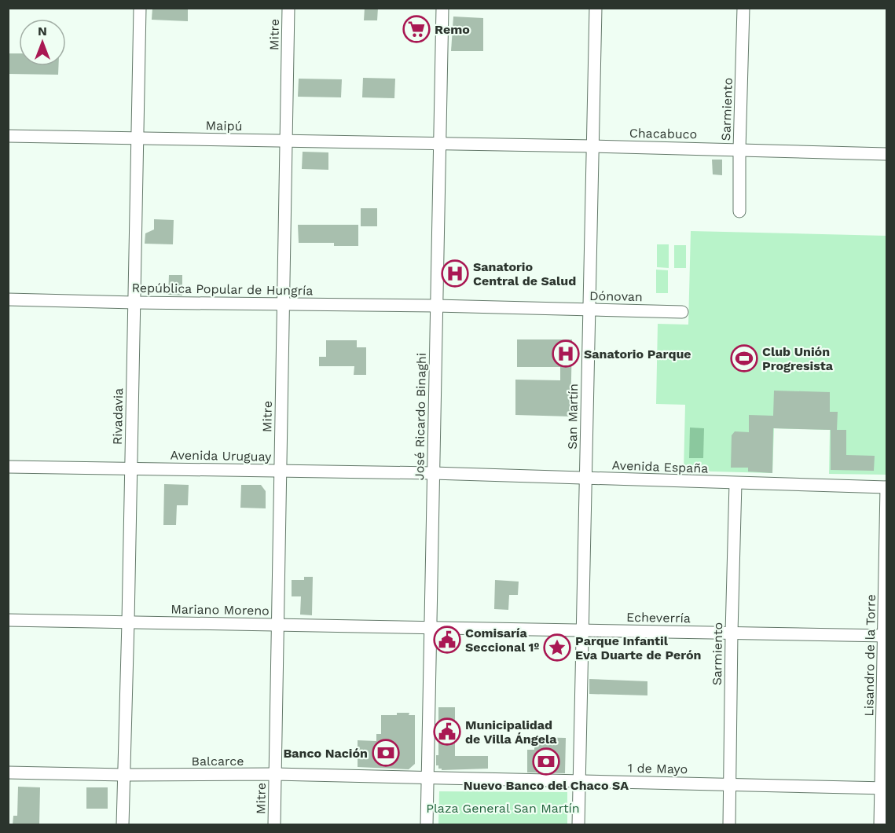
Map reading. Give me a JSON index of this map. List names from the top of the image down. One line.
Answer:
{"streets":{"street":["Mitre","Sarmiento","Maipú","Chacabuco","República Popular de Hungría","Dónovan","Rivadavia","José Ricardo Binaghi","San Martín","Avenida Uruguay","Avenida España","Mariano Moreno","Echeverría","Lisandro de la Torre","Balcarce","1 de Mayo"]},"crossings":[["Mitre","Maipú"],["Mitre","República Popular de Hungría"],["Mitre","Avenida Uruguay"],["Mitre","Mariano Moreno"],["Mitre","Balcarce"],["Sarmiento","Chacabuco"],["Sarmiento","Avenida España"],["Sarmiento","Echeverría"],["Sarmiento","1 de Mayo"],["Maipú","Chacabuco"],["Maipú","Rivadavia"],["Maipú","José Ricardo Binaghi"],["Chacabuco","José Ricardo Binaghi"],["Chacabuco","San Martín"],["República Popular de Hungría","Dónovan"],["República Popular de Hungría","Rivadavia"],["República Popular de Hungría","José Ricardo Binaghi"],["Dónovan","José Ricardo Binaghi"],["Dónovan","San Martín"],["Rivadavia","Avenida Uruguay"],["Rivadavia","Mariano Moreno"],["Rivadavia","Balcarce"],["José Ricardo Binaghi","Avenida Uruguay"],["José Ricardo Binaghi","Avenida España"],["José Ricardo Binaghi","Mariano Moreno"],["José Ricardo Binaghi","Echeverría"],["José Ricardo Binaghi","Balcarce"],["José Ricardo Binaghi","1 de Mayo"],["San Martín","Avenida España"],["San Martín","Echeverría"],["San Martín","1 de Mayo"],["Avenida Uruguay","Avenida España"],["Avenida España","Lisandro de la Torre"],["Mariano Moreno","Echeverría"],["Echeverría","Lisandro de la Torre"],["Lisandro de la Torre","1 de Mayo"],["Balcarce","1 de Mayo"]],"parks":["Plaza General San Martín"],"places":{"supermarket":["Remo"],"hospital":["Sanatorio Central de Salud","Sanatorio Parque"],"sports":["Club Unión Progresista"],"public building":["Comisaría Seccional 1º","Municipalidad de Villa Ángela"],"place":["Parque Infantil Eva Duarte de Perón"],"bank":["Banco Nación","Nuevo Banco del Chaco SA"]},"north":"top"}
